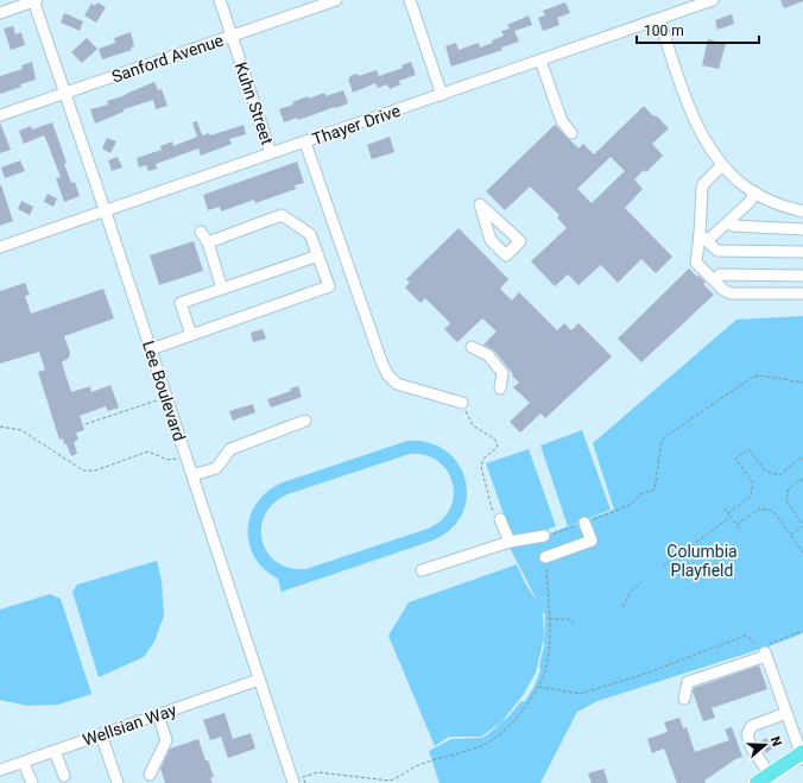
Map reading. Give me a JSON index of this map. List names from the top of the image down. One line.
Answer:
{"streets":{"street":["Sanford Avenue","Kuhn Street","Thayer Drive","Lee Boulevard","Wellsian Way"]},"crossings":[["Sanford Avenue","Kuhn Street"],["Sanford Avenue","Lee Boulevard"],["Kuhn Street","Thayer Drive"],["Thayer Drive","Lee Boulevard"],["Lee Boulevard","Wellsian Way"]],"parks":["Columbia Playfield"],"scale_bar":"100 m","north":"right"}
